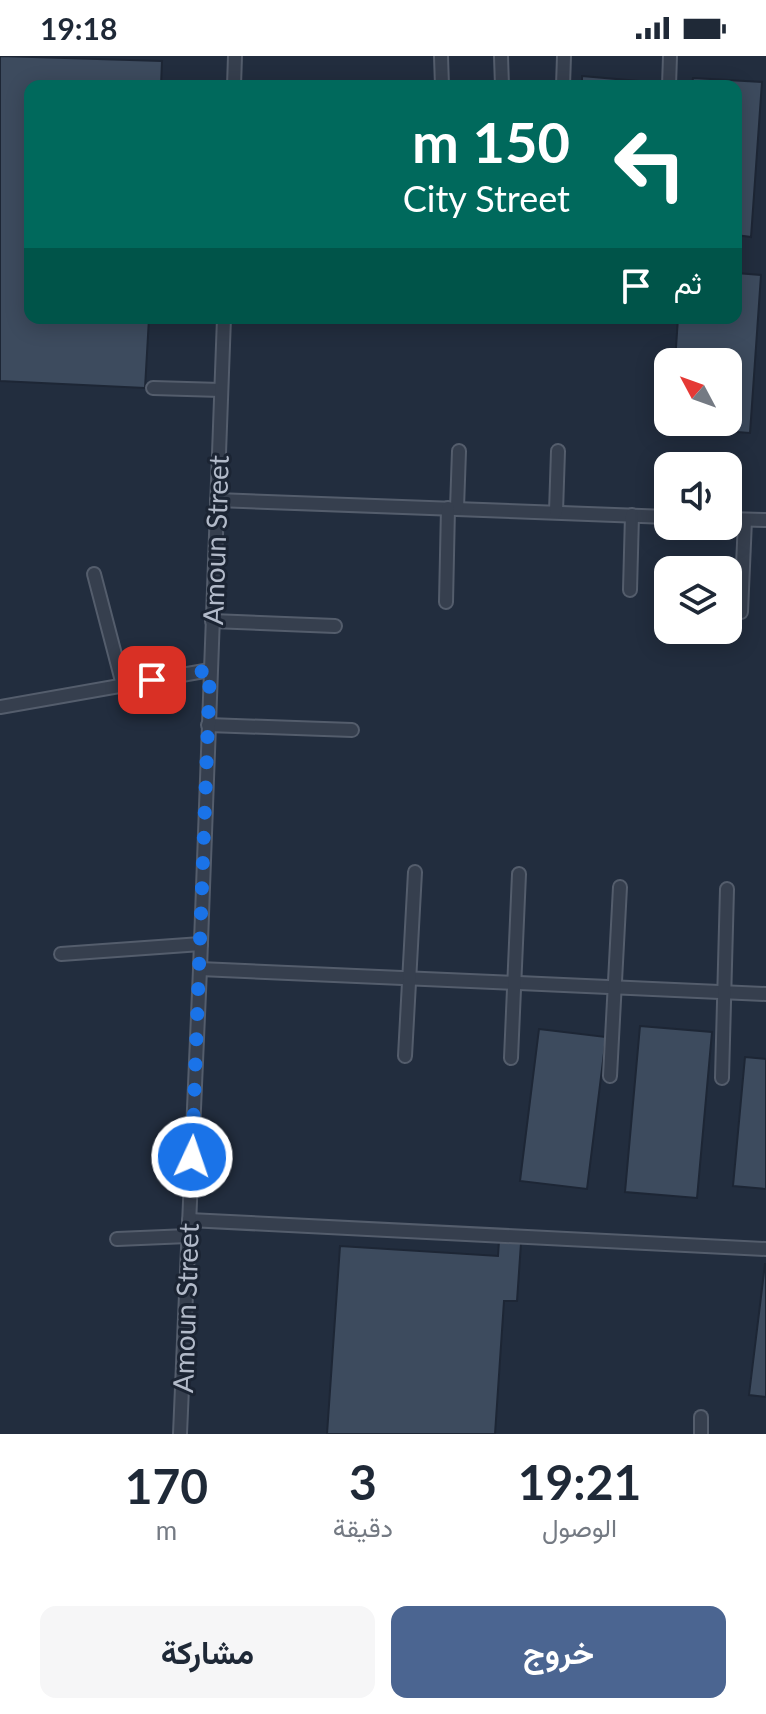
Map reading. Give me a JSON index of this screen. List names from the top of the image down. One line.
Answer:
{"streets":{"lane":["Amoun Street"]},"north":"top left","page":{"status":"19:18","turn":["150 m","City Street"],"then":"ثم","eta":["19:21","الوصول","3","دقيقة","170","m"],"buttons":["خروج","مشاركة"]}}
